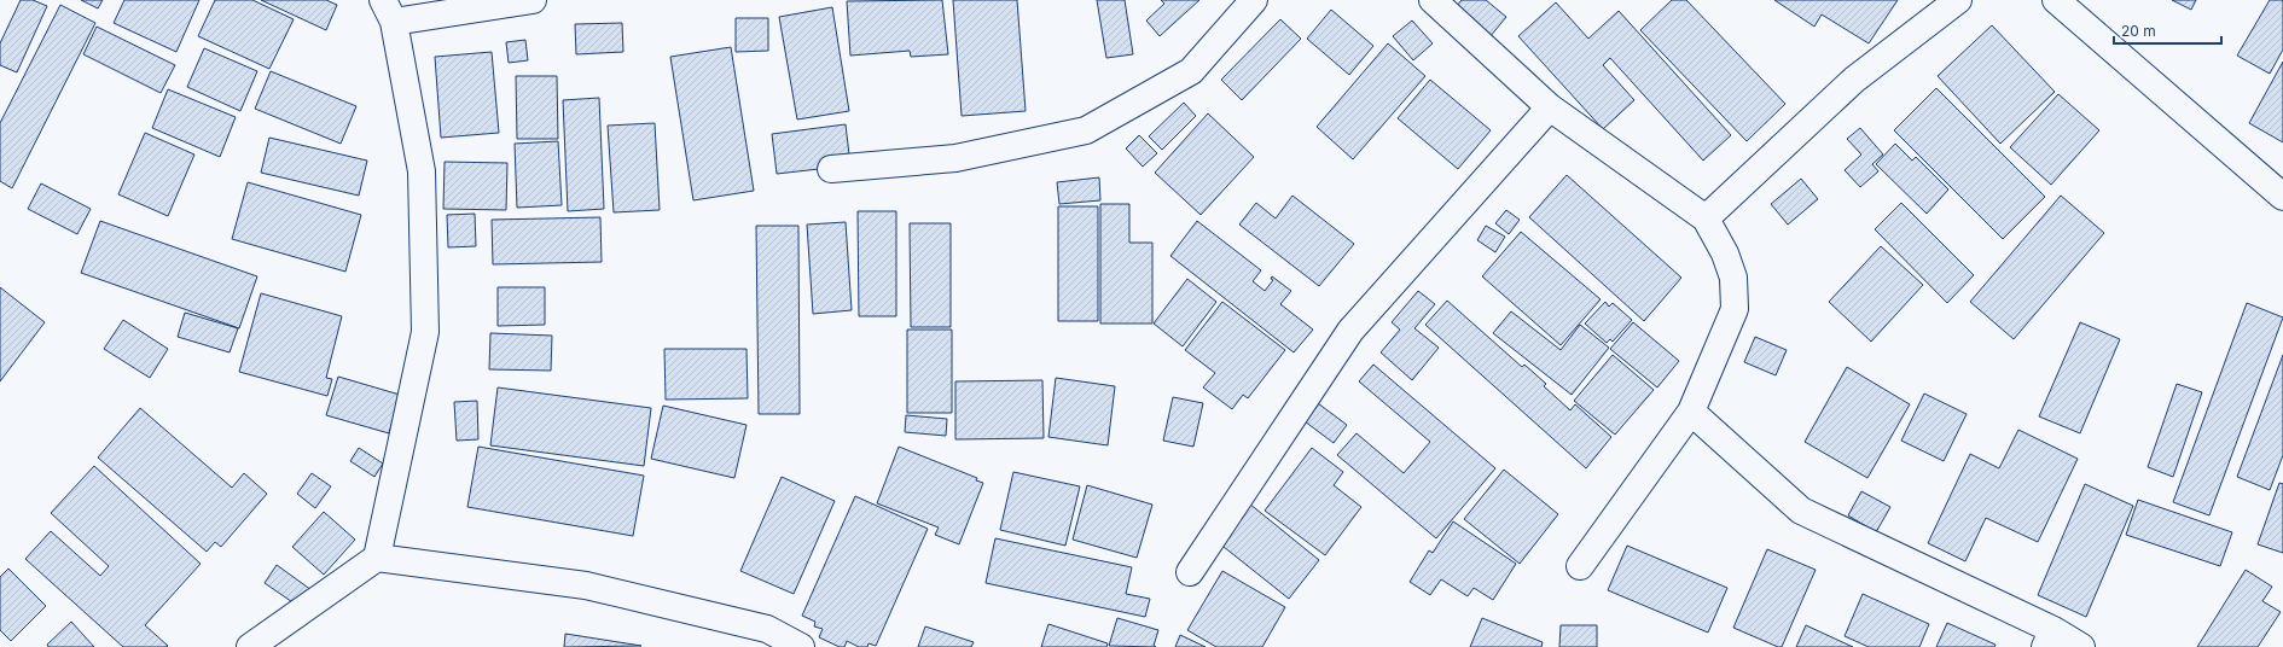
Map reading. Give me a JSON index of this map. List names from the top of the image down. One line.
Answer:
{"scale_bar":"20 m"}
